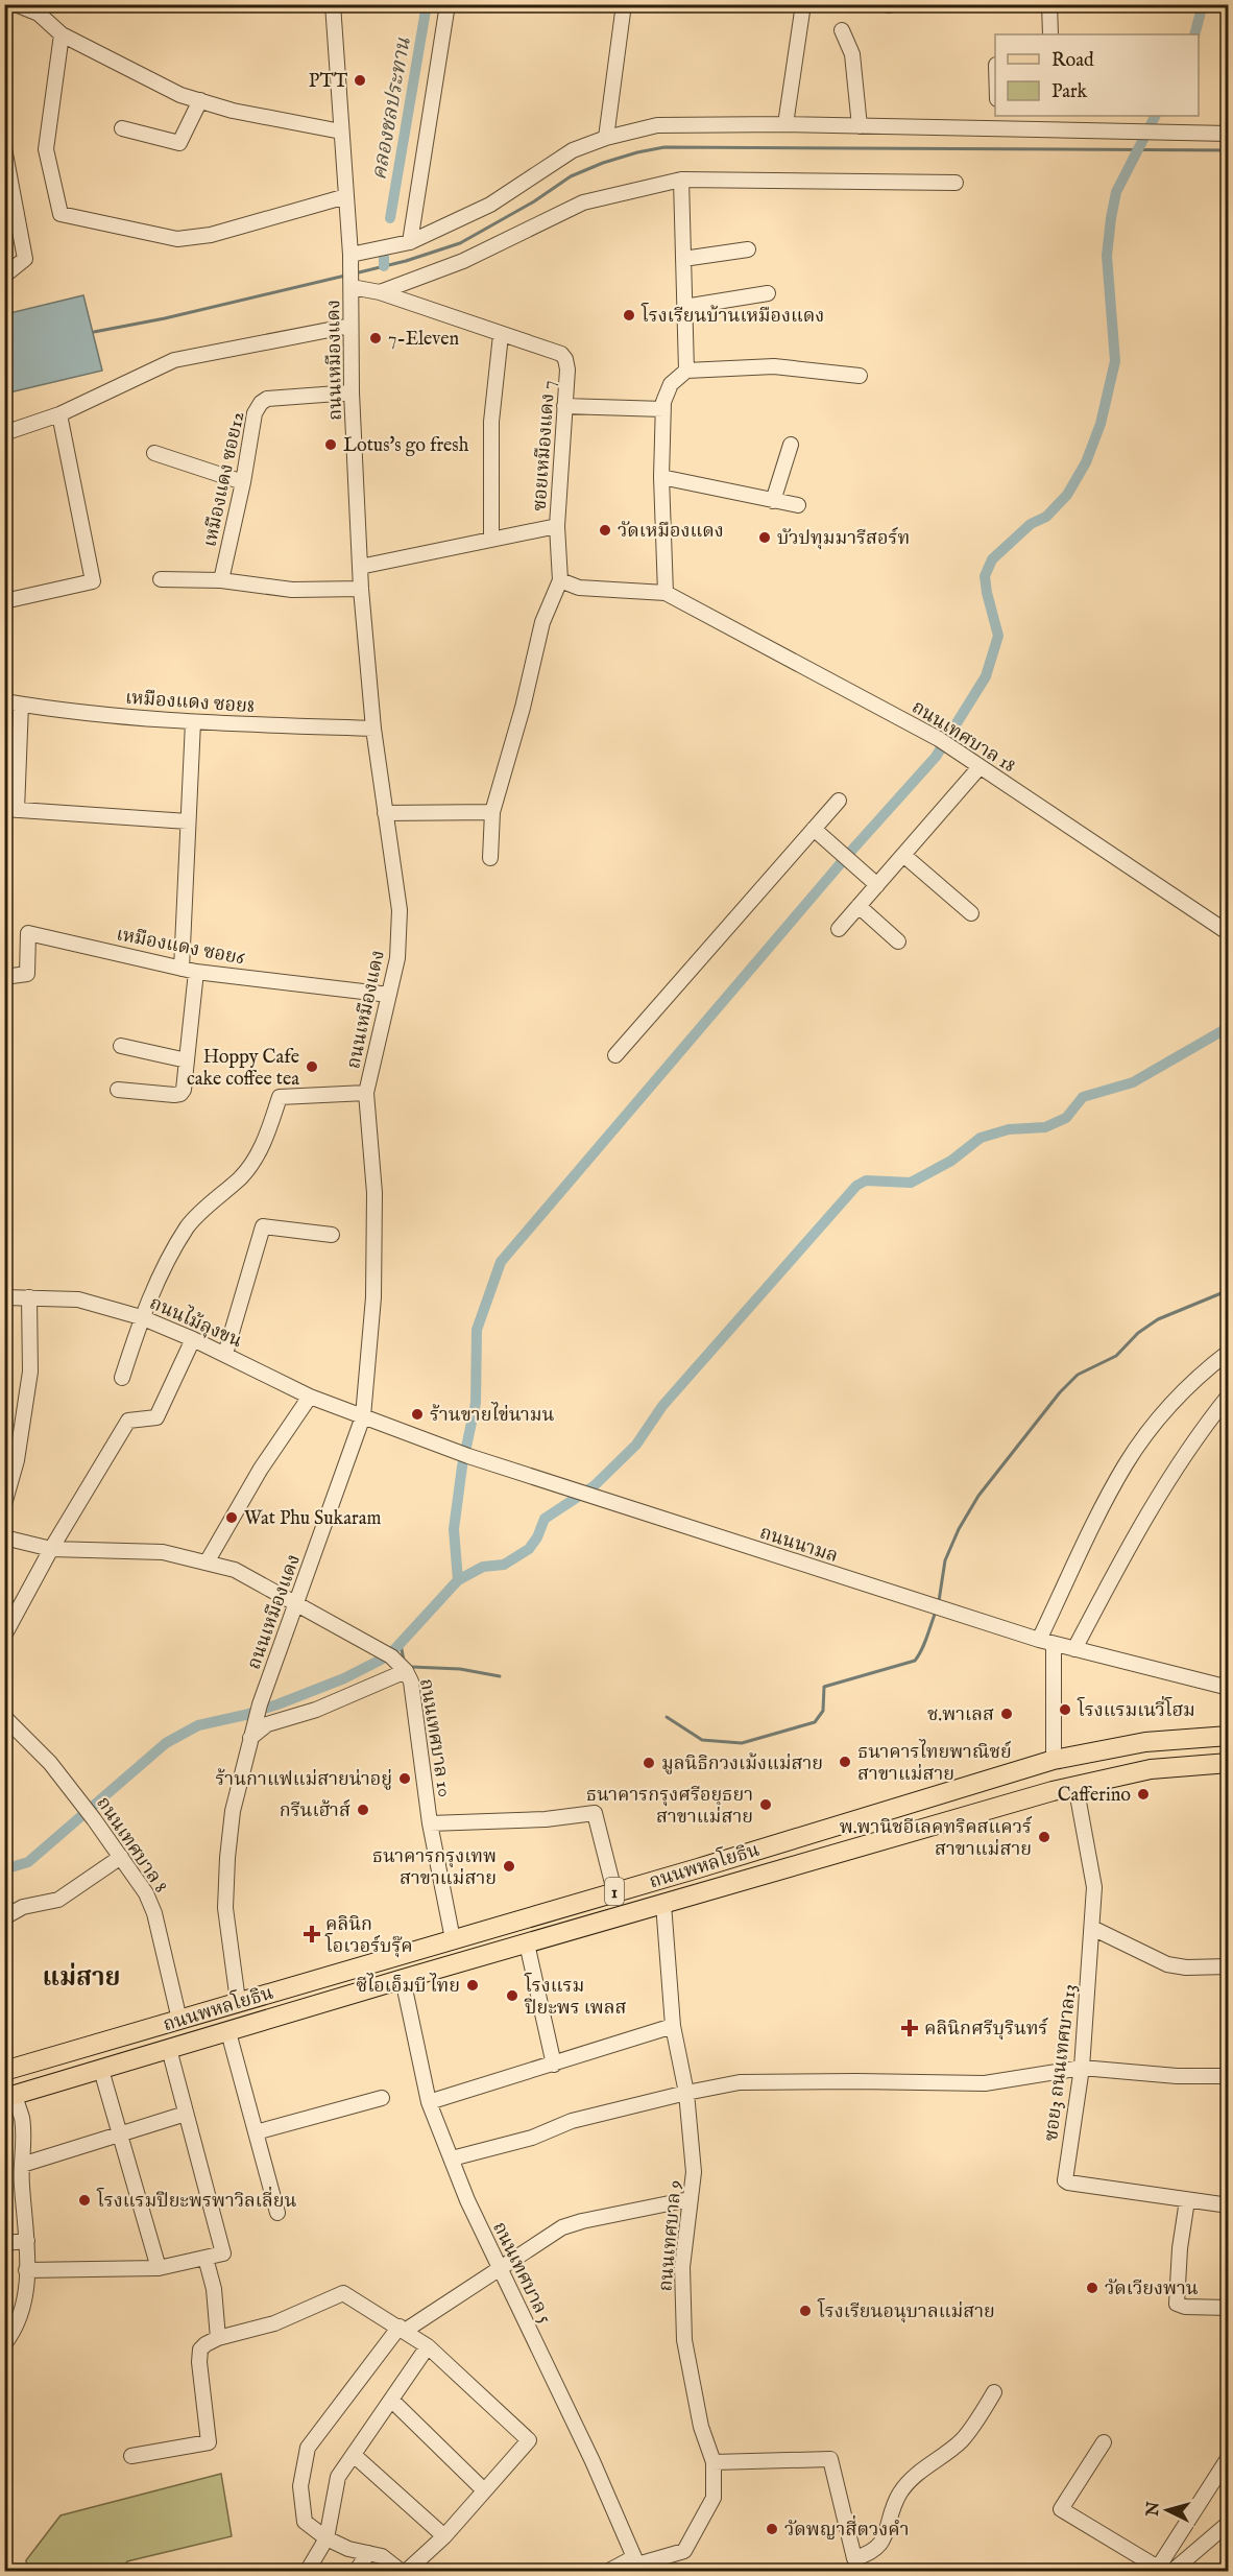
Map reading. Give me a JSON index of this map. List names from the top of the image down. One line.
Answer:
{"streets":{"main road":["ถนนพหลโยธิน","1"],"street":["ถนนเหมืองแดง","ซอยเหมืองแดง 7","เหมืองแดง ซอย12","เหมืองแดง ซอย8","ถนนเทศบาล 18","เหมืองแดง ซอย6","ถนนไม้ลุงขน","ถนนนามล","ถนนเทศบาล 10","ถนนเทศบาล 8","ซอย3 ถนนเทศบาล13","ถนนเทศบาล 9","ถนนเทศบาล 5"]},"crossings":[["ถนนเหมืองแดง","ซอยเหมืองแดง 7"],["ถนนเหมืองแดง","เหมืองแดง ซอย12"],["ถนนเหมืองแดง","เหมืองแดง ซอย8"],["ถนนเหมืองแดง","เหมืองแดง ซอย6"],["ถนนเหมืองแดง","ถนนไม้ลุงขน"],["ถนนเหมืองแดง","ถนนนามล"],["ถนนเหมืองแดง","ถนนพหลโยธิน"],["ถนนไม้ลุงขน","ถนนนามล"],["ถนนเทศบาล 10","ถนนพหลโยธิน"],["ถนนเทศบาล 8","ถนนพหลโยธิน"],["ถนนพหลโยธิน","ซอย3 ถนนเทศบาล13"],["ถนนพหลโยธิน","ถนนเทศบาล 9"],["ถนนพหลโยธิน","ถนนเทศบาล 5"],["ถนนเทศบาล 9","ถนนเทศบาล 5"]],"districts":["แม่สาย"],"water":["คลองชลประทาน"],"places":{"other":["PTT","โรงเรียนบ้านเหมืองแดง","7-Eleven","Lotus's go fresh","วัดเหมืองแดง","บัวปทุมมารีสอร์ท","Hoppy Cafe cake coffee tea","ร้านขายไข่นามน","Wat Phu Sukaram","โรงแรมเนวี่โฮม","ช.พาเลส","ธนาคารไทยพาณิชย์ สาขาแม่สาย","มูลนิธิกวงเม้งแม่สาย","ร้านกาแฟแม่สายน่าอยู่","Cafferino","ธนาคารกรุงศรีอยุธยา สาขาแม่สาย","กรีนเฮ้าส์","พ.พานิชอีเลคทริคสแควร์ สาขาแม่สาย","ธนาคารกรุงเทพ สาขาแม่สาย","ซีไอเอ็มบี ไทย","โรงแรม ปิยะพร เพลส","โรงแรมปิยะพรพาวิลเลี่ยน","วัดเวียงพาน","โรงเรียนอนุบาลแม่สาย","วัดพญาสี่ตวงคำ"],"health":["คลินิก โอเวอร์บรุ๊ค","คลินิกศรีบุรินทร์"]},"legend":["Road","Park"],"north":"left"}
